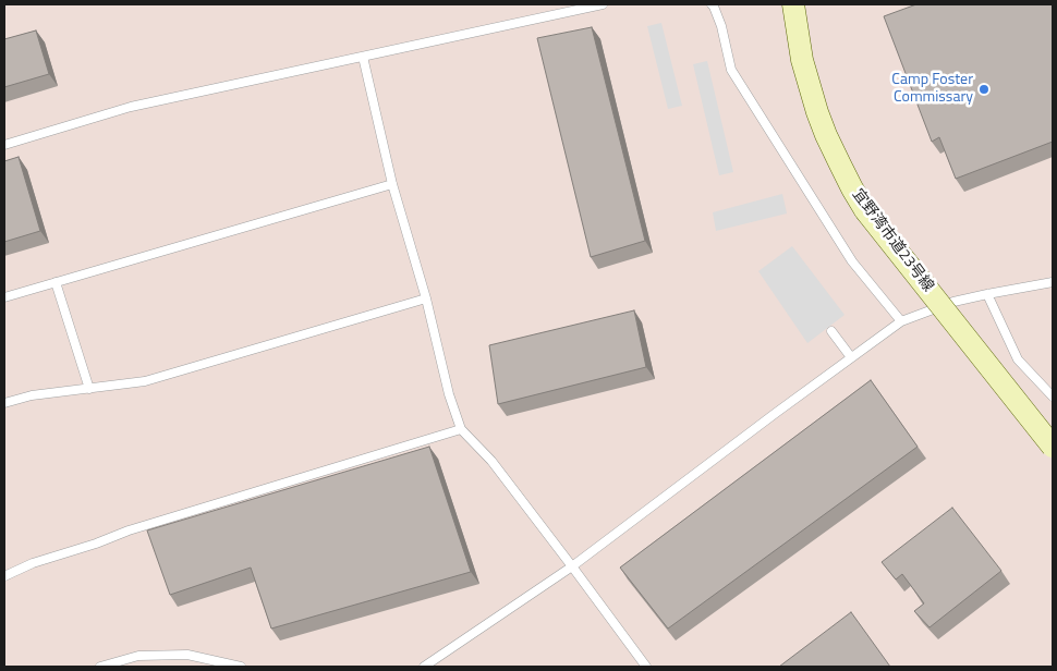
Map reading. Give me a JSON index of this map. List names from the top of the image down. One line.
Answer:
{"streets":{"street":["宜野湾市道23号線"]},"places":["Camp Foster Commissary"]}
